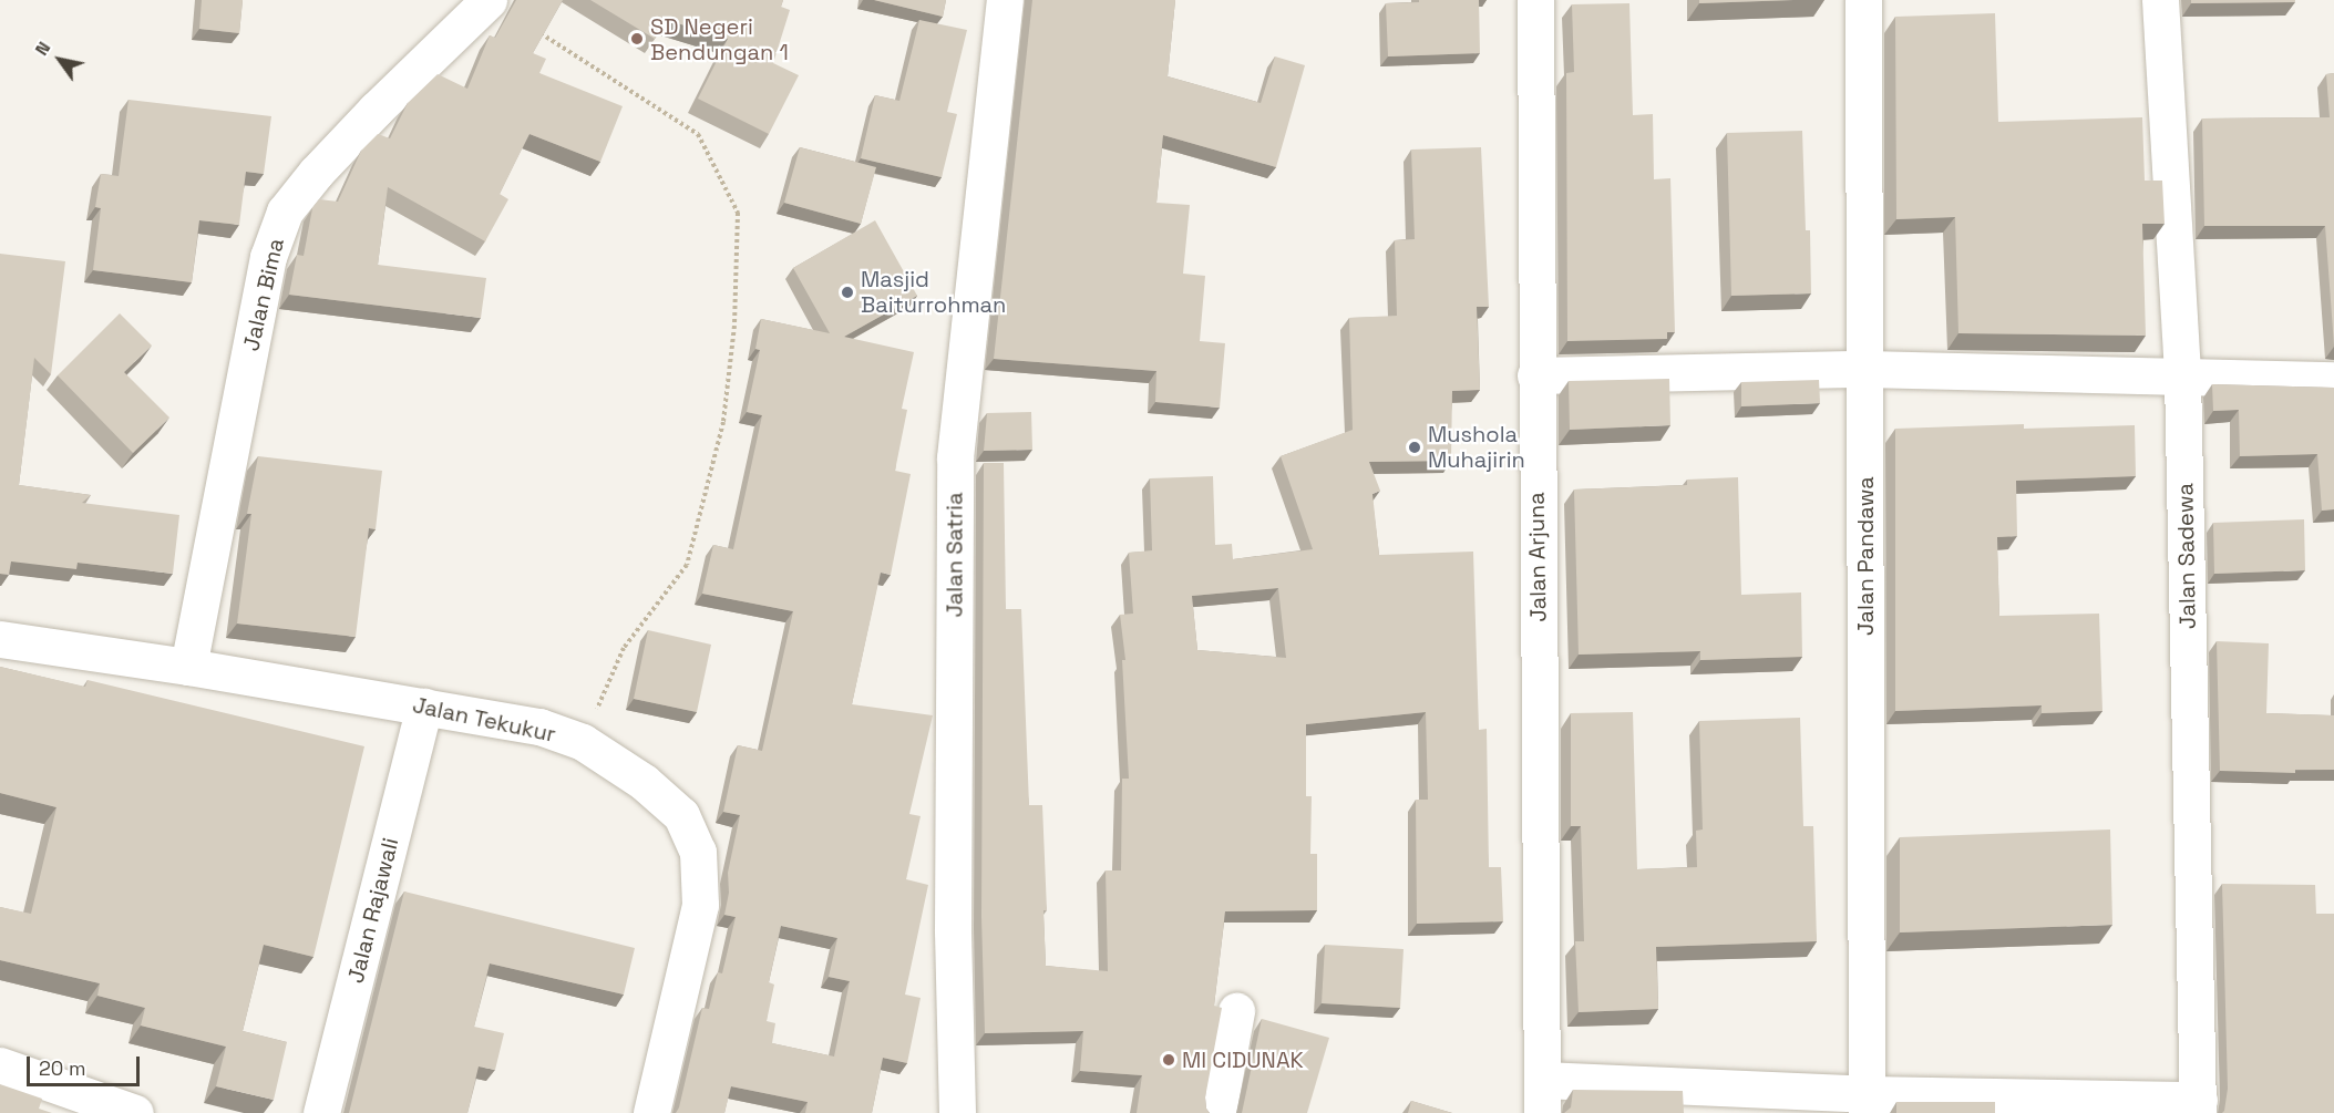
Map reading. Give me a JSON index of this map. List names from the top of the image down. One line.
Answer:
{"streets":{"street":["Jalan Bima","Jalan Satria","Jalan Pandawa","Jalan Sadewa","Jalan Arjuna","Jalan Tekukur","Jalan Rajawali"]},"crossings":[["Jalan Bima","Jalan Tekukur"],["Jalan Tekukur","Jalan Rajawali"]],"places":["SD Negeri Bendungan 1","Masjid Baiturrohman","Mushola Muhajirin","MI CIDUNAK"],"scale_bar":"20 m","north":"top left"}
